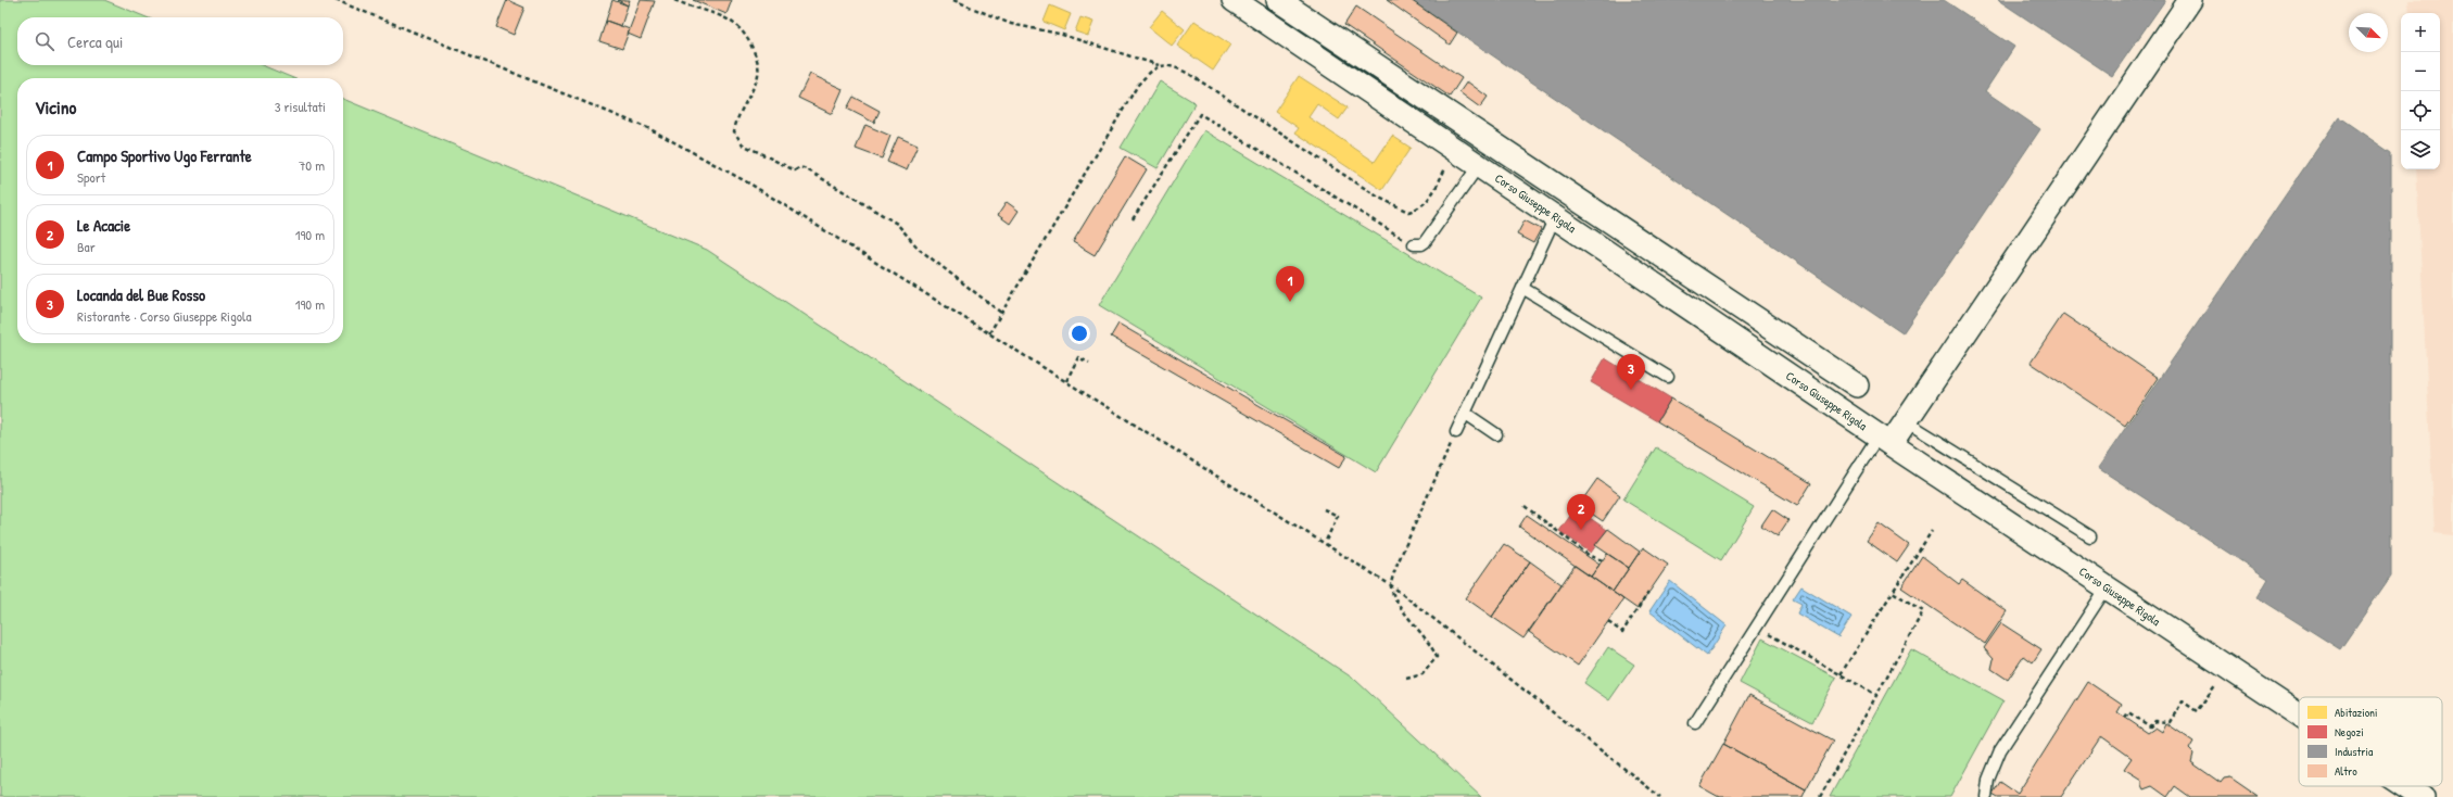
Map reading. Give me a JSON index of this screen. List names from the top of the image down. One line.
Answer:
{"streets":{"street":["Corso Giuseppe Rigola"]},"legend":["Abitazioni","Negozi","Industria","Altro"],"north":"bottom right","page":{"map_buttons":["+","−"],"search":"Cerca qui","heading":["Vicino","3 risultati"],"list":[{"mark":"1","name":"Campo Sportivo Ugo Ferrante","note":"Sport","value":"70 m"},{"mark":"2","name":"Le Acacie","note":"Bar","value":"190 m"},{"mark":"3","name":"Locanda del Bue Rosso","note":"Ristorante · Corso Giuseppe Rigola","value":"190 m"}],"pins":["1","3","2"]}}
